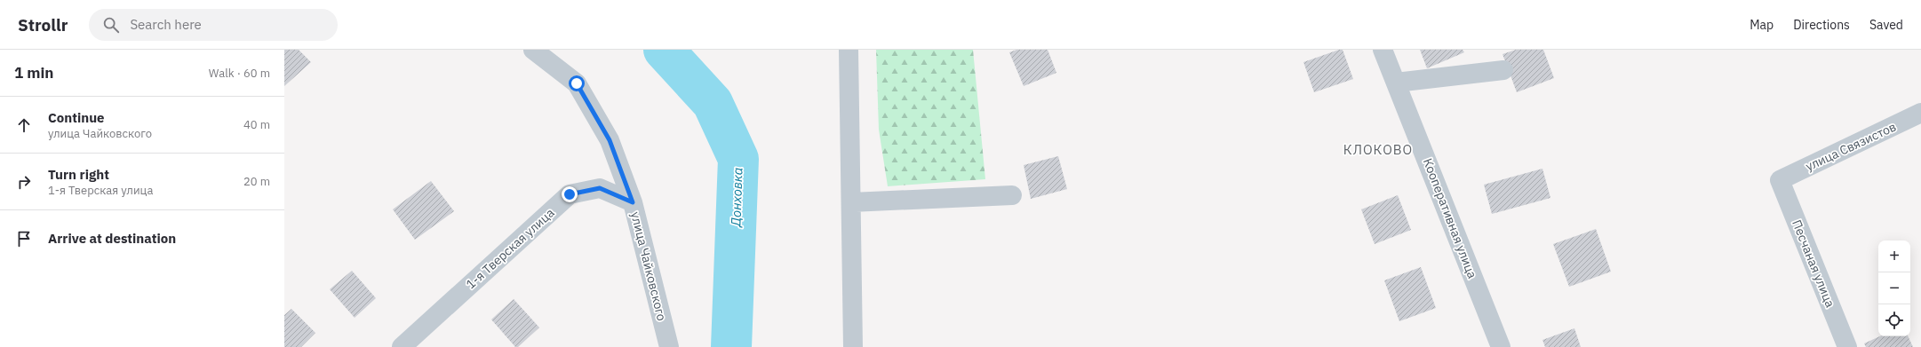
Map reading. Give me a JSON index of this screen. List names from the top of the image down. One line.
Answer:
{"streets":{"street":["улица Связистов","Кооперативная улица","1-я Тверская улица","Песчаная улица","улица Чайковского"]},"crossings":[["улица Связистов","Песчаная улица"],["1-я Тверская улица","улица Чайковского"]],"districts":["КЛОКОВО"],"water":["Донховка"],"page":{"header":"Strollr","search":"Search here","nav":["Map","Directions","Saved"],"heading":["1 min","Walk · 60 m"],"list":[["Continue","улица Чайковского","40 m"],["Turn right","1-я Тверская улица","20 m"],"Arrive at destination"],"map_buttons":["+","−"]}}
